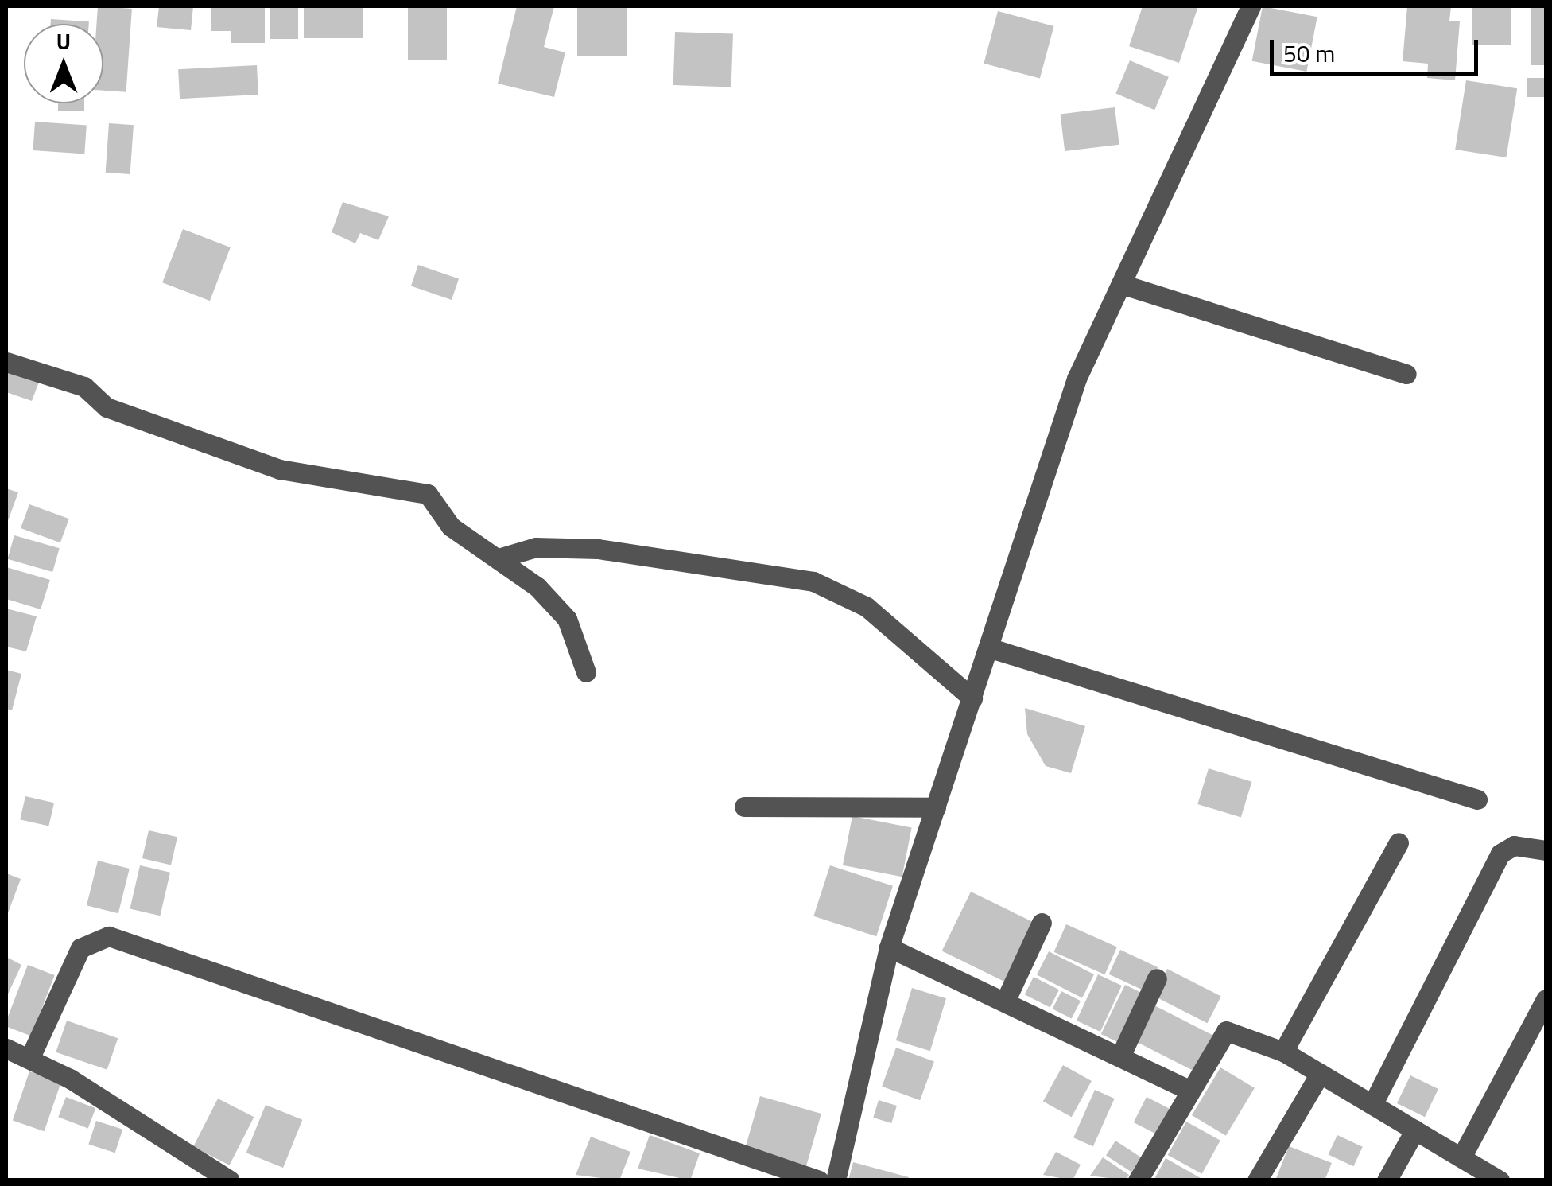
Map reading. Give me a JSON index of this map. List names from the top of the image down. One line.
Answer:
{"scale_bar":"50 m","north":"top"}
